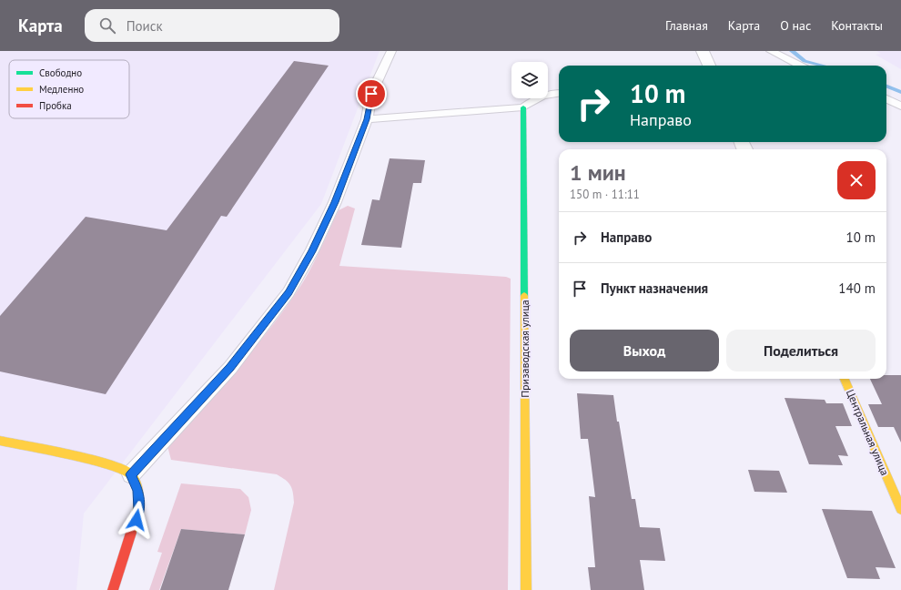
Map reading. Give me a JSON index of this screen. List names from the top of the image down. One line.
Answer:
{"streets":{"street":["Призаводская улица","Центральная улица"]},"legend":["Свободно","Медленно","Пробка"],"page":{"header":"Карта","search":"Поиск","nav":["Главная","Карта","О нас","Контакты"],"turn":["10 m","Направо"],"heading":["1 мин","150 m · 11:11"],"list":[{"name":"Направо","value":"10 m"},{"name":"Пункт назначения","value":"140 m"}],"buttons":["Выход","Поделиться"]}}
